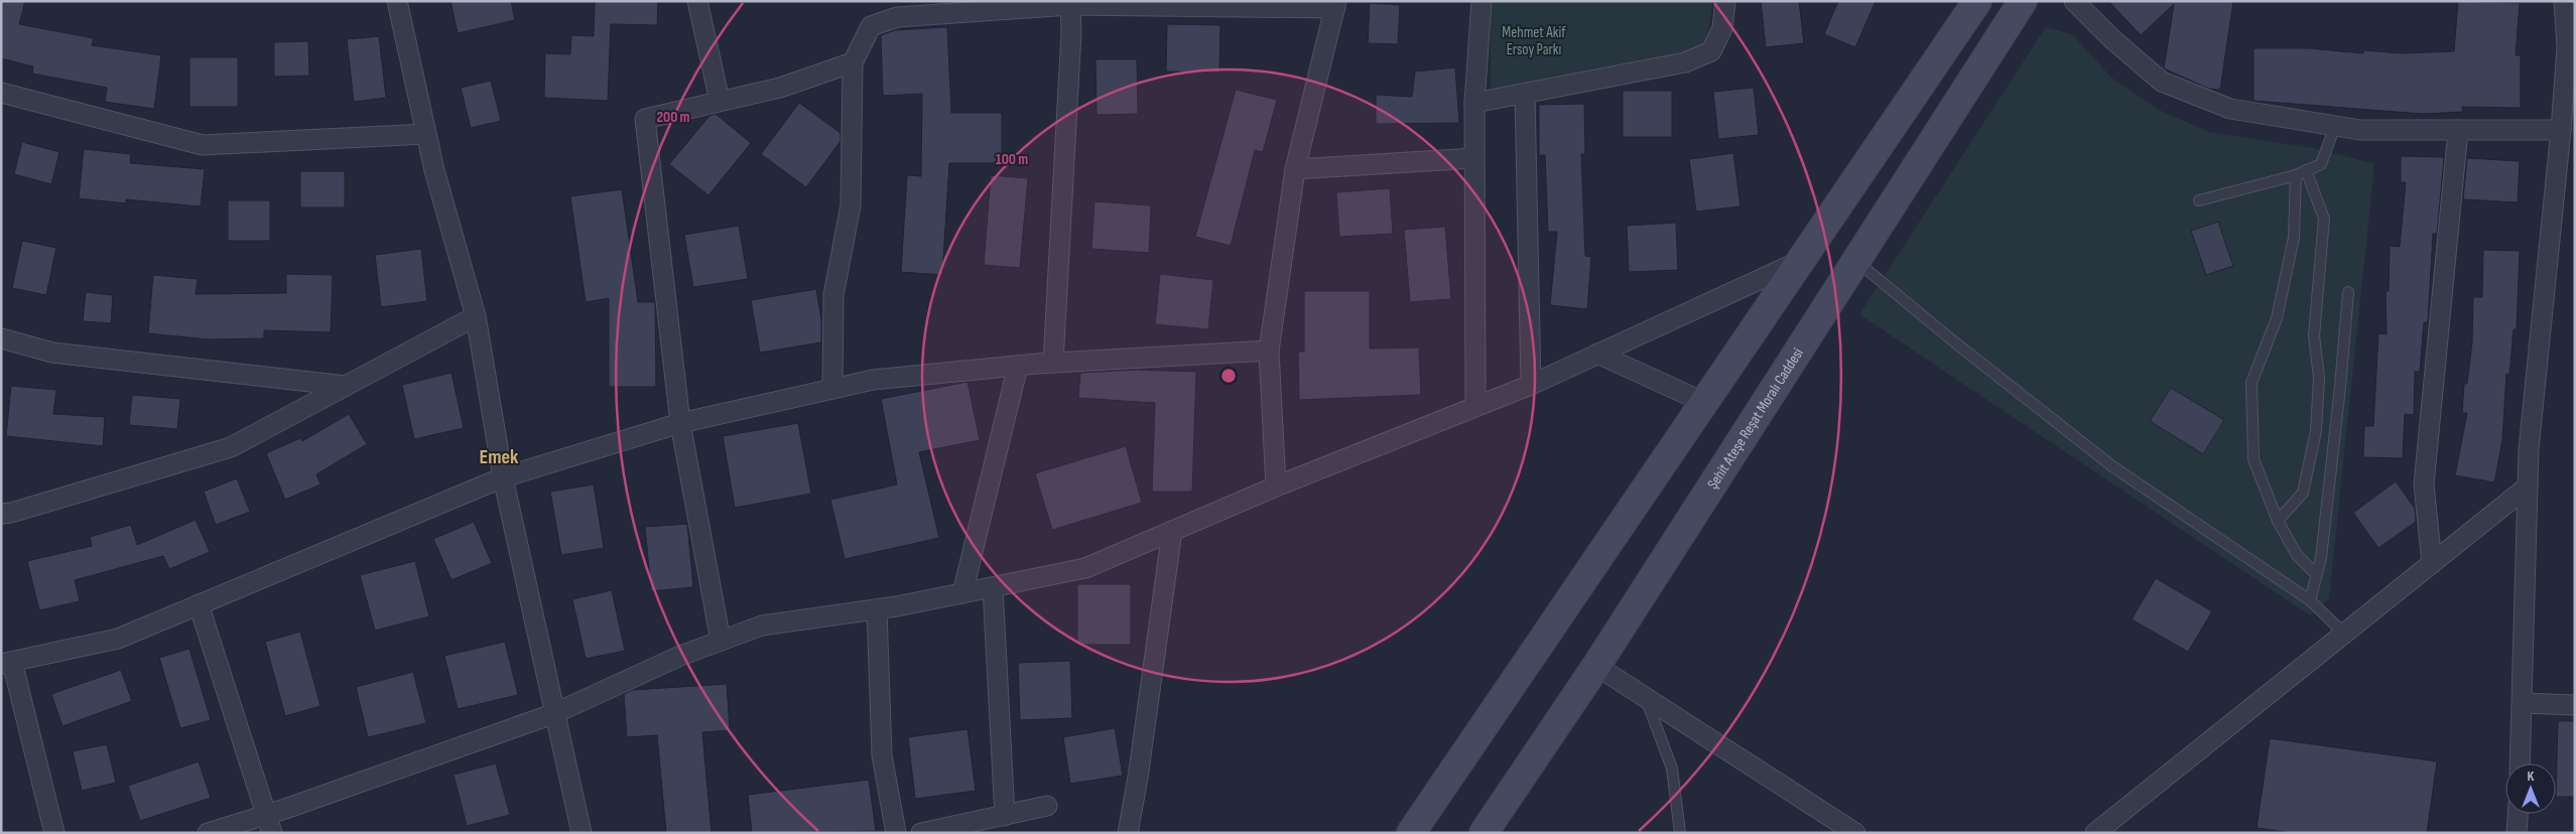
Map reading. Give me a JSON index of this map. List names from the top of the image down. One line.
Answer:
{"streets":{"main road":["Şehit Ateşe Reşat Moralı Caddesi"]},"districts":["Emek"],"parks":["Mehmet Akif Ersoy Parkı"],"north":"top","rings":["200 m","100 m"]}
